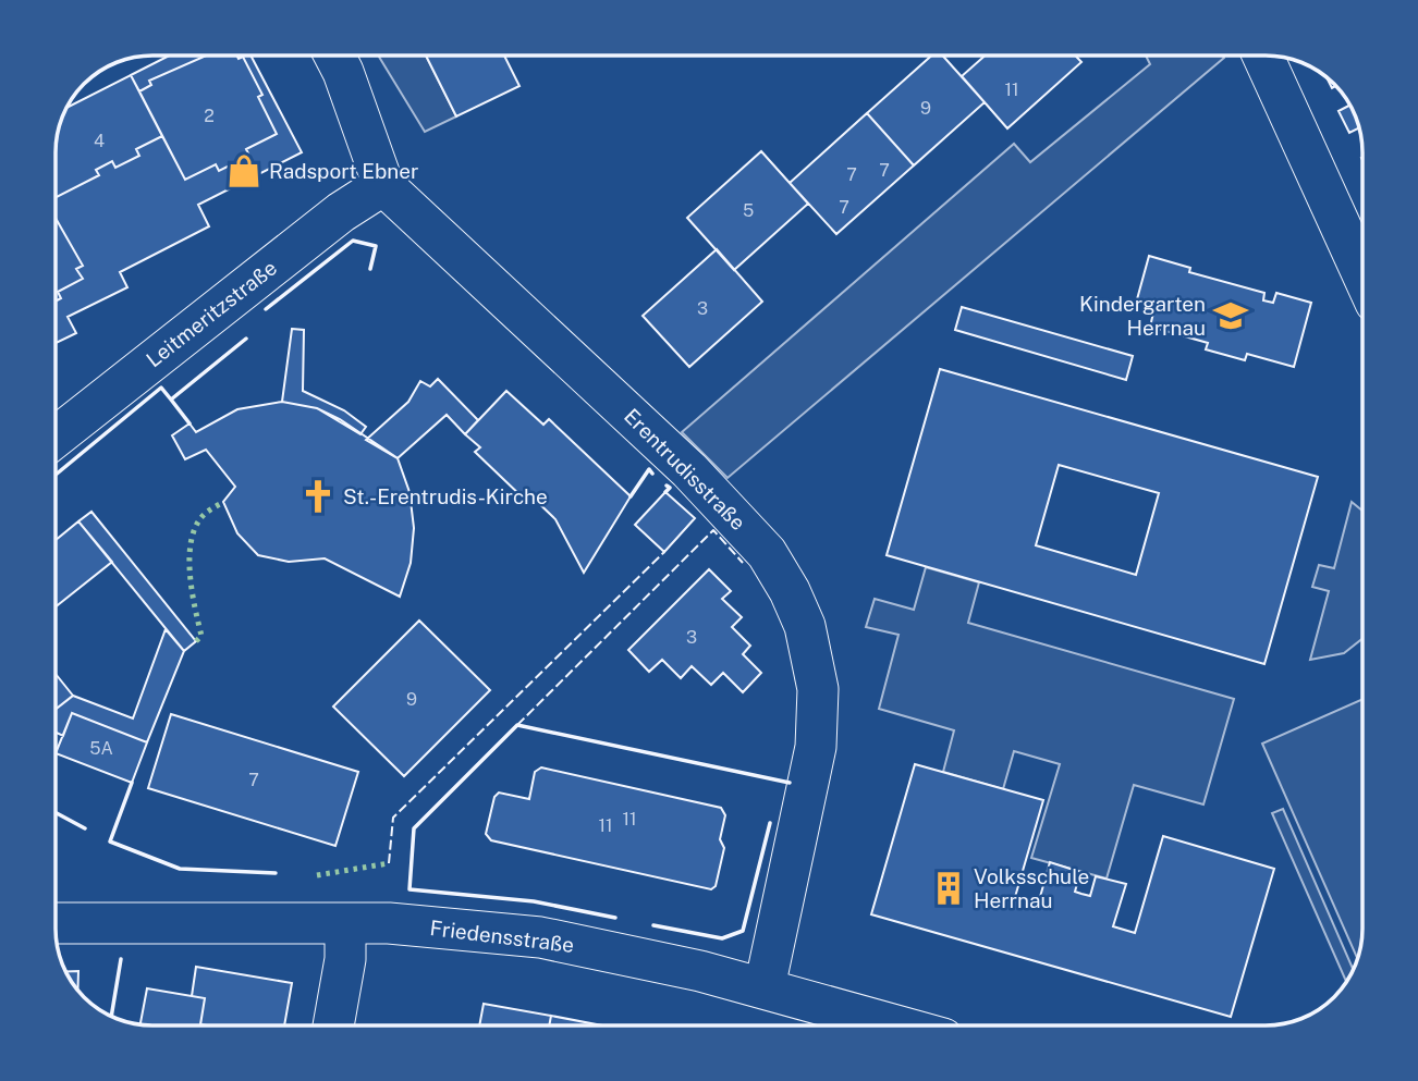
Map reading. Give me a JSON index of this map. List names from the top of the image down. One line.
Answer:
{"streets":{"street":["Leitmeritzstraße","Erentrudisstraße","Friedensstraße"]},"crossings":[["Leitmeritzstraße","Erentrudisstraße"],["Erentrudisstraße","Friedensstraße"]],"places":{"shop":["Radsport Ebner"],"school or university":["Kindergarten Herrnau"],"church":["St.-Erentrudis-Kirche"],"building":["Volksschule Herrnau"]},"house_numbers":["11","9","2","4","7","7","7","5","3","3","9","5A","7","11","11"]}
